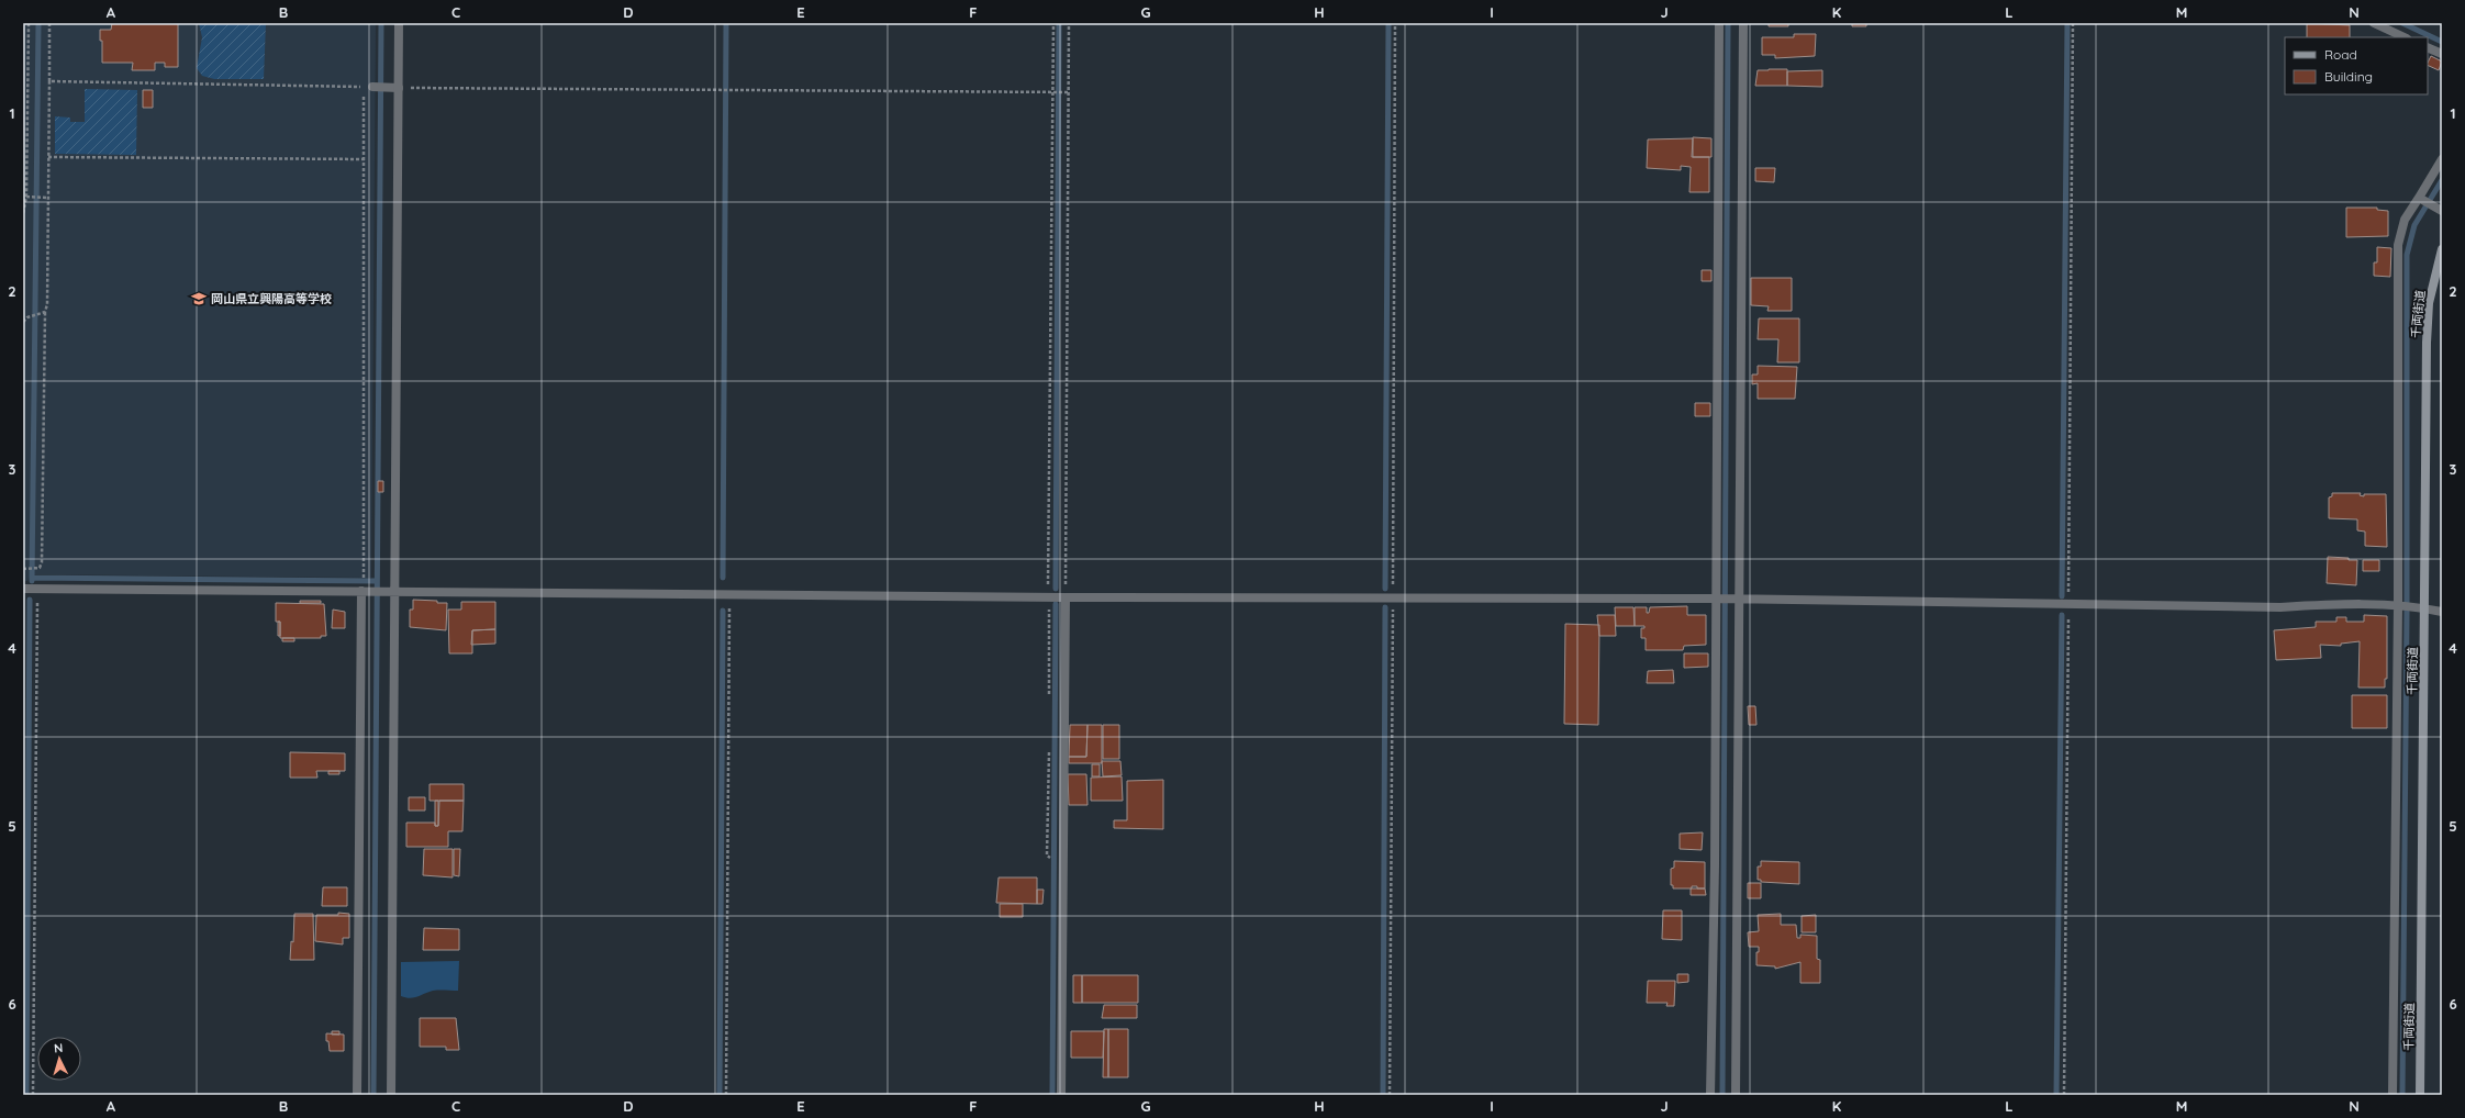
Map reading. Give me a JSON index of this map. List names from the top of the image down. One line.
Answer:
{"streets":{"street":["千両街道"]},"places":{"school or university":["岡山県立興陽高等学校"]},"legend":["Road","Building"],"north":"top","grid":{"columns":["A","B","C","D","E","F","G","H","I","J","K","L","M","N"],"rows":["1","2","3","4","5","6"]}}
